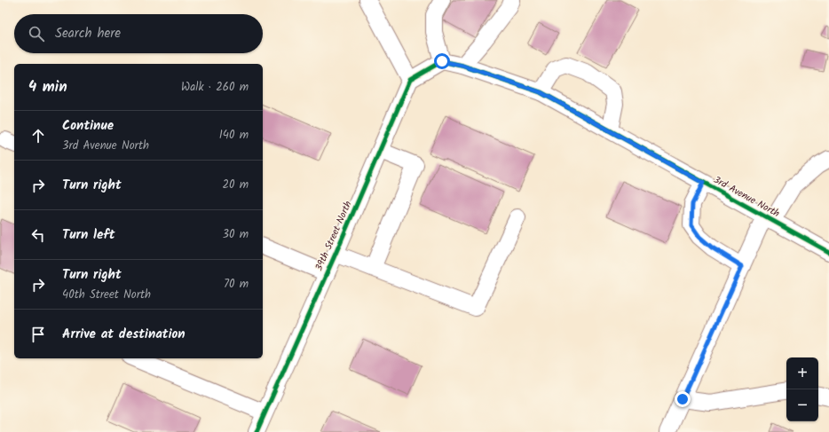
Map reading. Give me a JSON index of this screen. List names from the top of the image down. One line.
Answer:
{"streets":{"street":["3rd Avenue North","39th Street North"]},"page":{"search":"Search here","heading":["4 min","Walk · 260 m"],"list":[["Continue","3rd Avenue North","140 m"],["Turn right","20 m"],["Turn left","30 m"],["Turn right","40th Street North","70 m"],"Arrive at destination"],"map_buttons":["+","−"]}}
